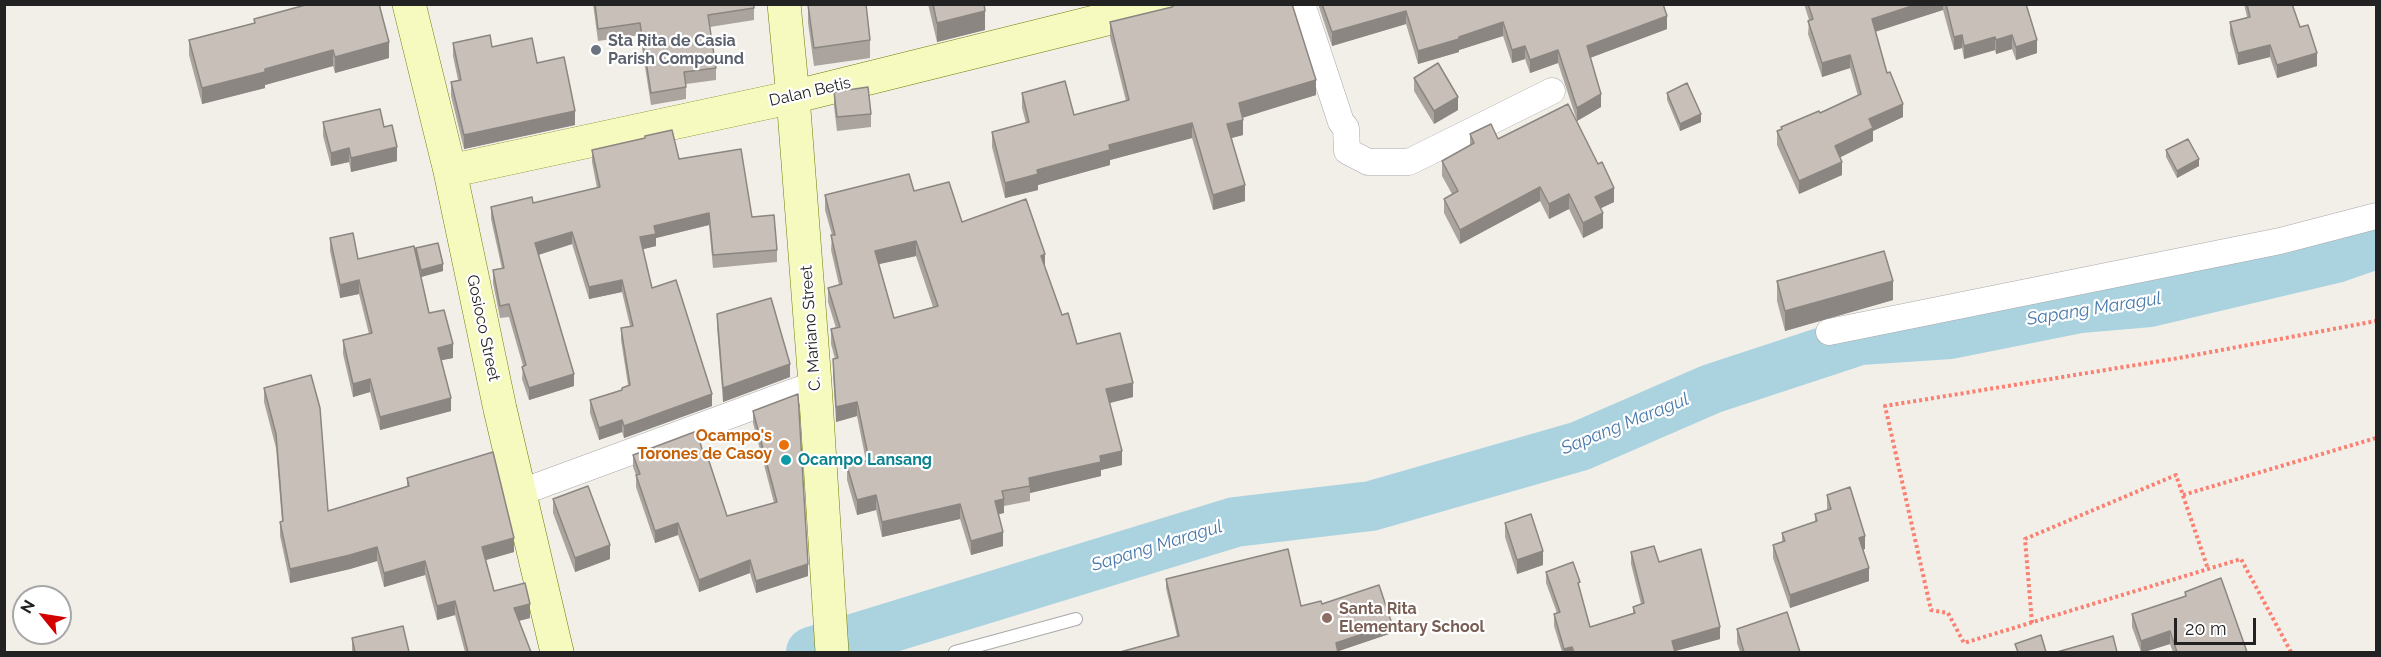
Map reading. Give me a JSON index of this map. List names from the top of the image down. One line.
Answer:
{"streets":{"street":["Dalan Betis","Gosioco Street","C. Mariano Street"]},"crossings":[["Dalan Betis","Gosioco Street"],["Dalan Betis","C. Mariano Street"]],"water":["Sapang Maragul"],"places":["Sta Rita de Casia Parish Compound","Ocampo's Torones de Casoy","Ocampo Lansang","Santa Rita Elementary School"],"scale_bar":"20 m","north":"top left"}
